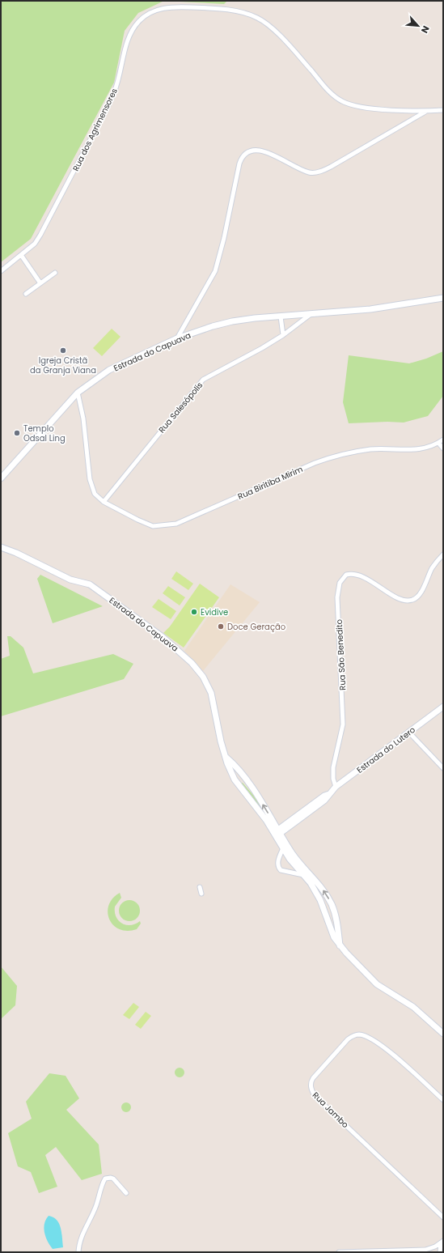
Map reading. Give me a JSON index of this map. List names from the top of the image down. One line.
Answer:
{"streets":{"main road":["Estrada do Capuava","Estrada do Lutero"],"street":["Rua dos Agrimensores","Rua Salesópolis","Rua Biritiba Mirim","Rua São Benedito","Rua Jambo"]},"crossings":[["Estrada do Capuava","Rua Salesópolis"],["Estrada do Capuava","Estrada do Lutero"],["Rua Salesópolis","Rua Biritiba Mirim"],["Rua São Benedito","Estrada do Lutero"]],"places":["Igreja Cristã da Granja Viana","Templo Odsal Ling","Evidive","Doce Geração"],"north":"bottom right"}
